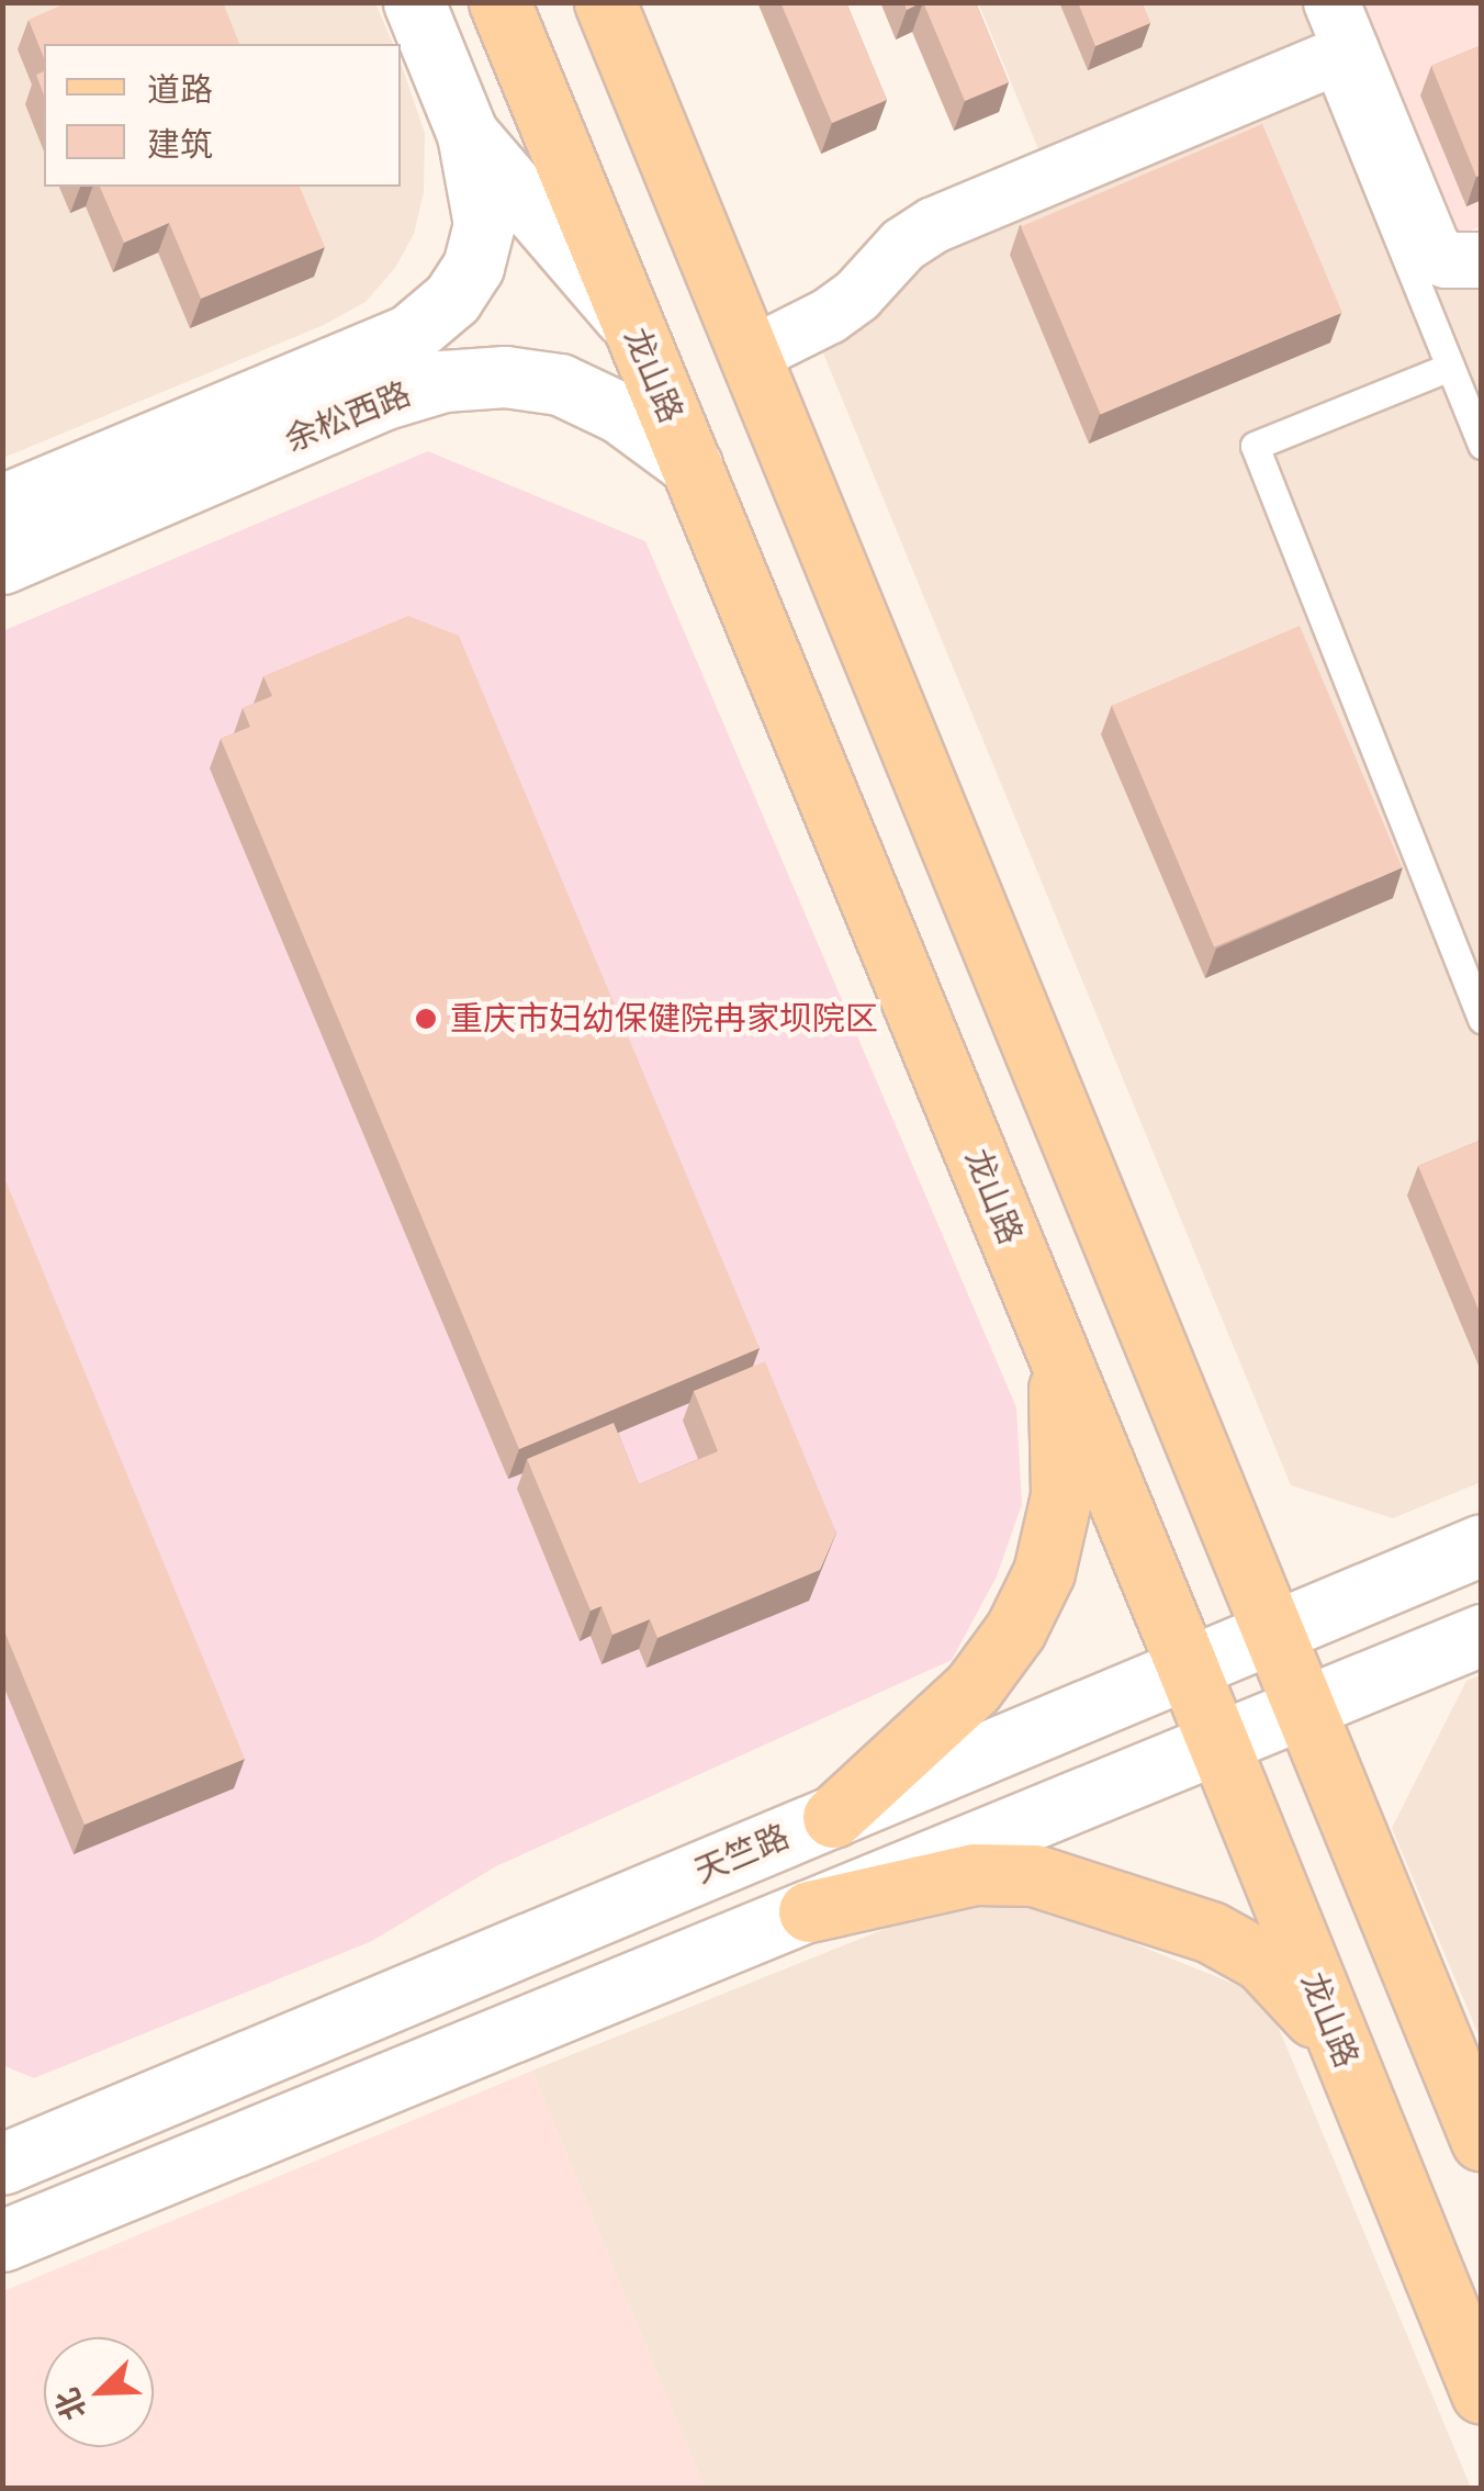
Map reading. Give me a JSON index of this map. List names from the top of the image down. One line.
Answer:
{"streets":{"main road":["龙山路","余松西路","天竺路"]},"crossings":[["龙山路","余松西路"],["龙山路","天竺路"]],"places":["重庆市妇幼保健院冉家坝院区"],"legend":["道路","建筑"],"north":"bottom left"}
